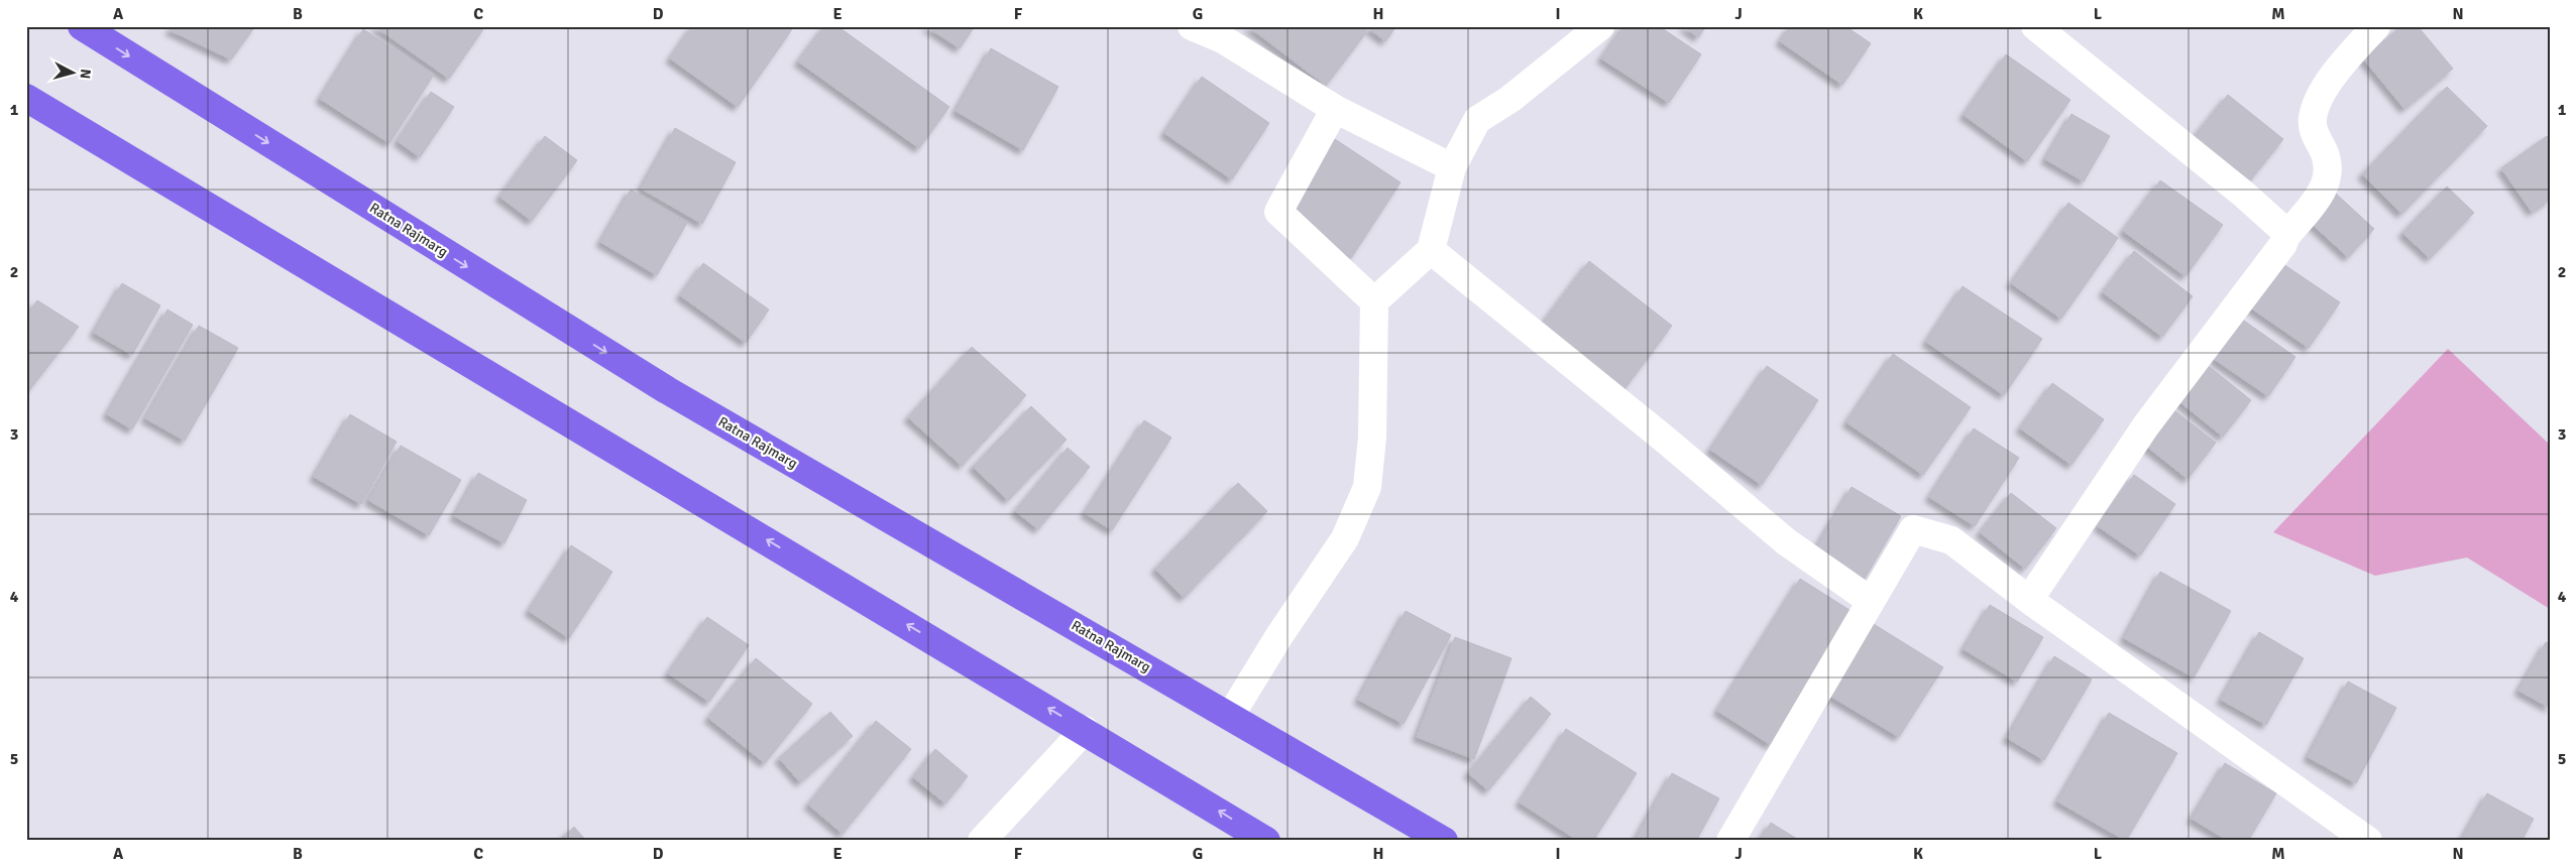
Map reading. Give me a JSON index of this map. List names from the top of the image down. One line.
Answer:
{"streets":{"highway":["Ratna Rajmarg"]},"north":"right","grid":{"columns":["A","B","C","D","E","F","G","H","I","J","K","L","M","N"],"rows":["1","2","3","4","5"]}}
